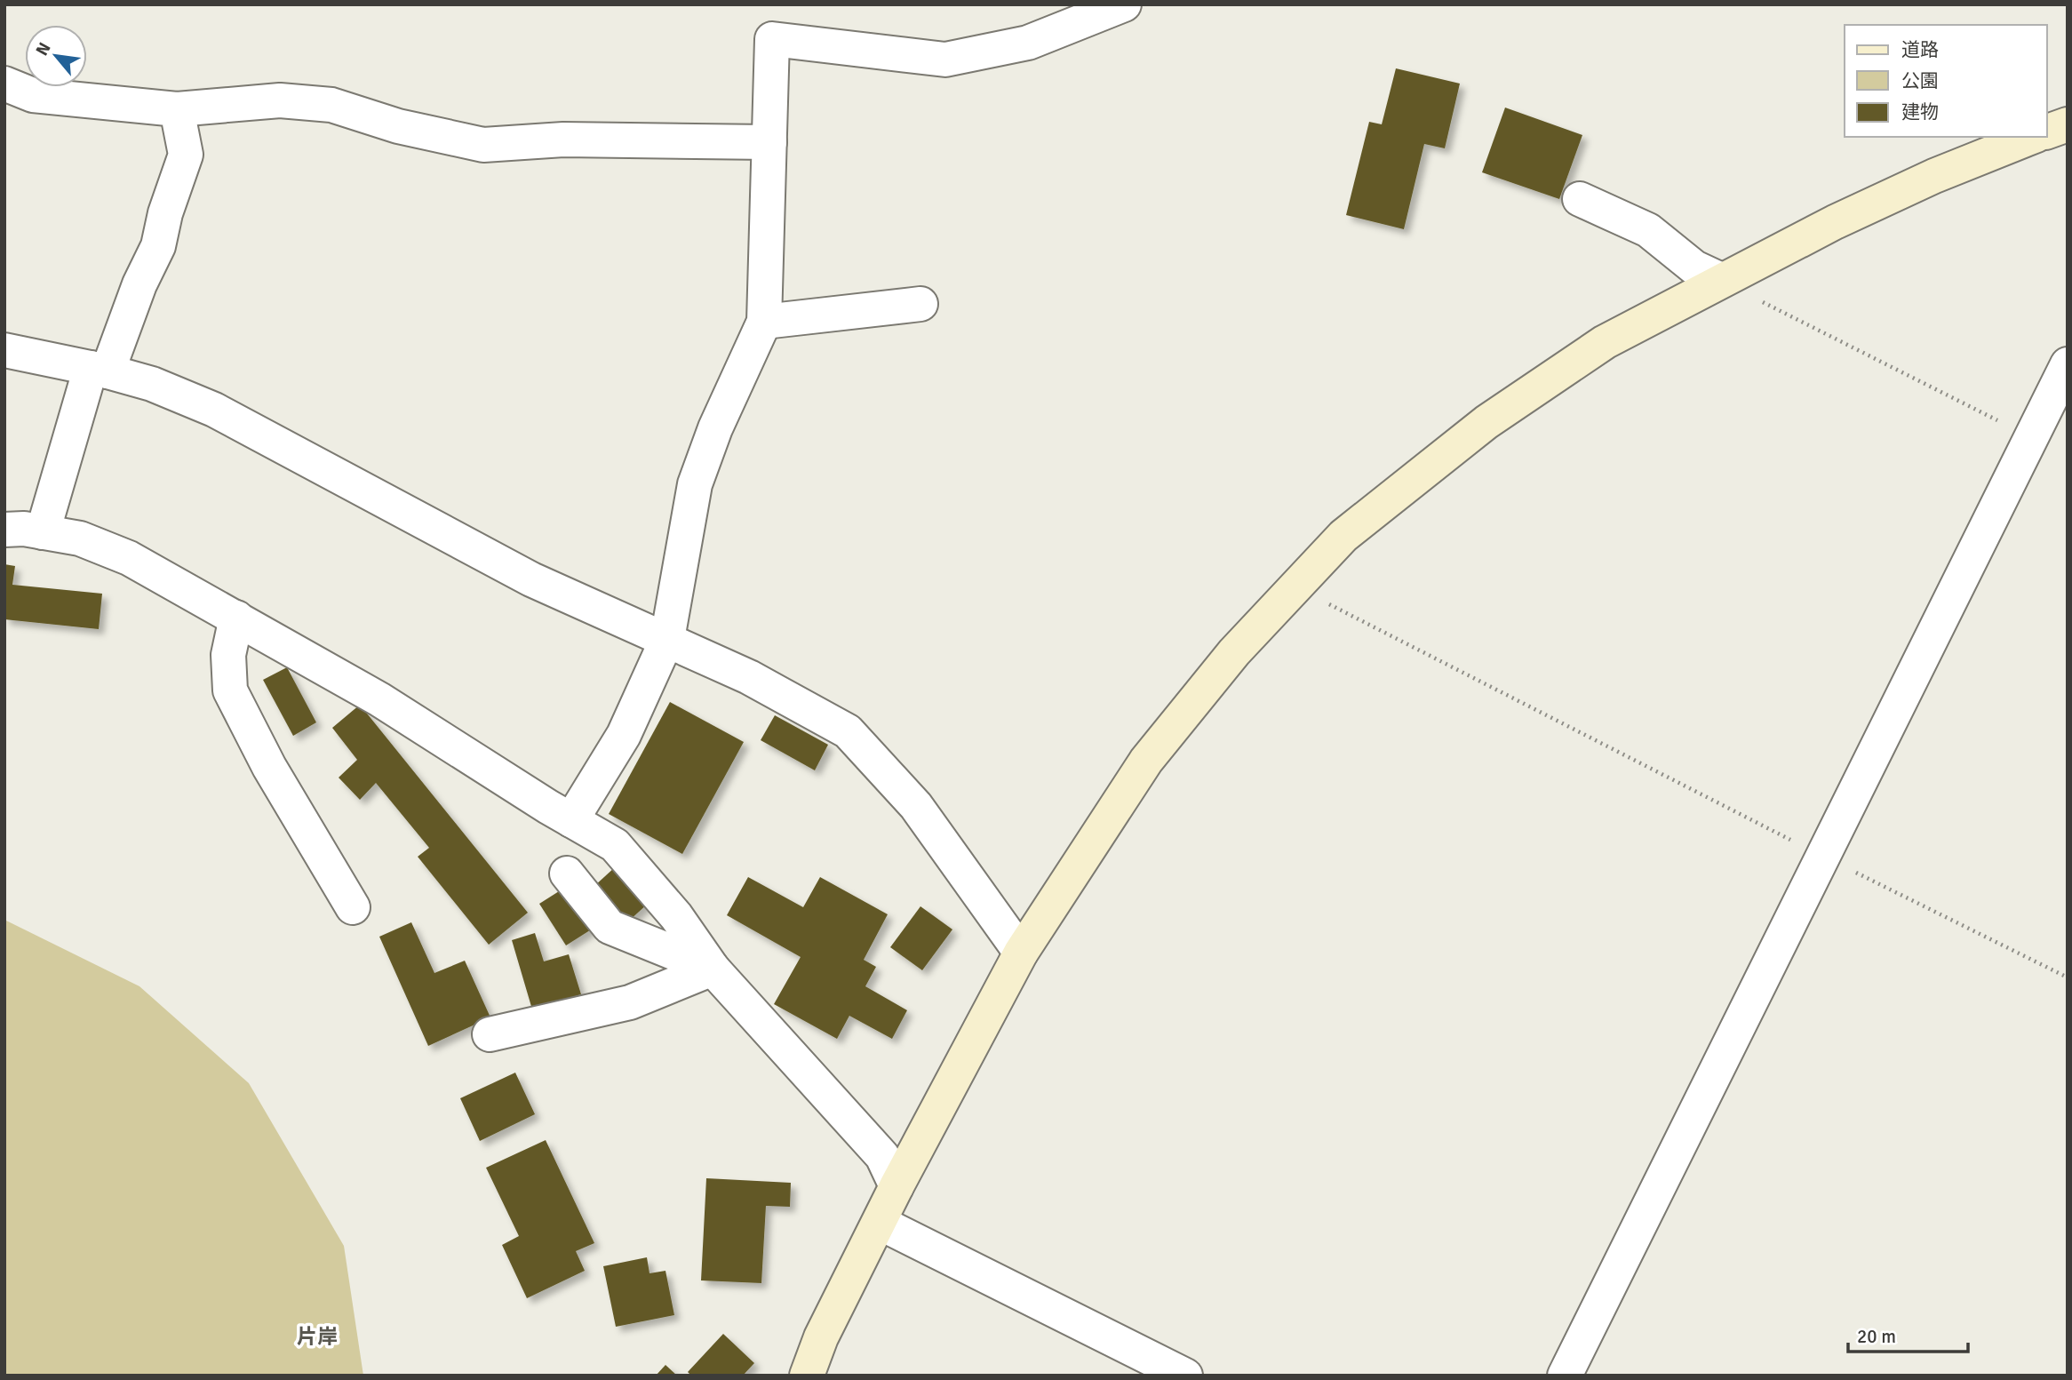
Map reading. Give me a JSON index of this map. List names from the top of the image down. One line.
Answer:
{"districts":["片岸"],"legend":["道路","公園","建物"],"scale_bar":"20 m","north":"top left"}
